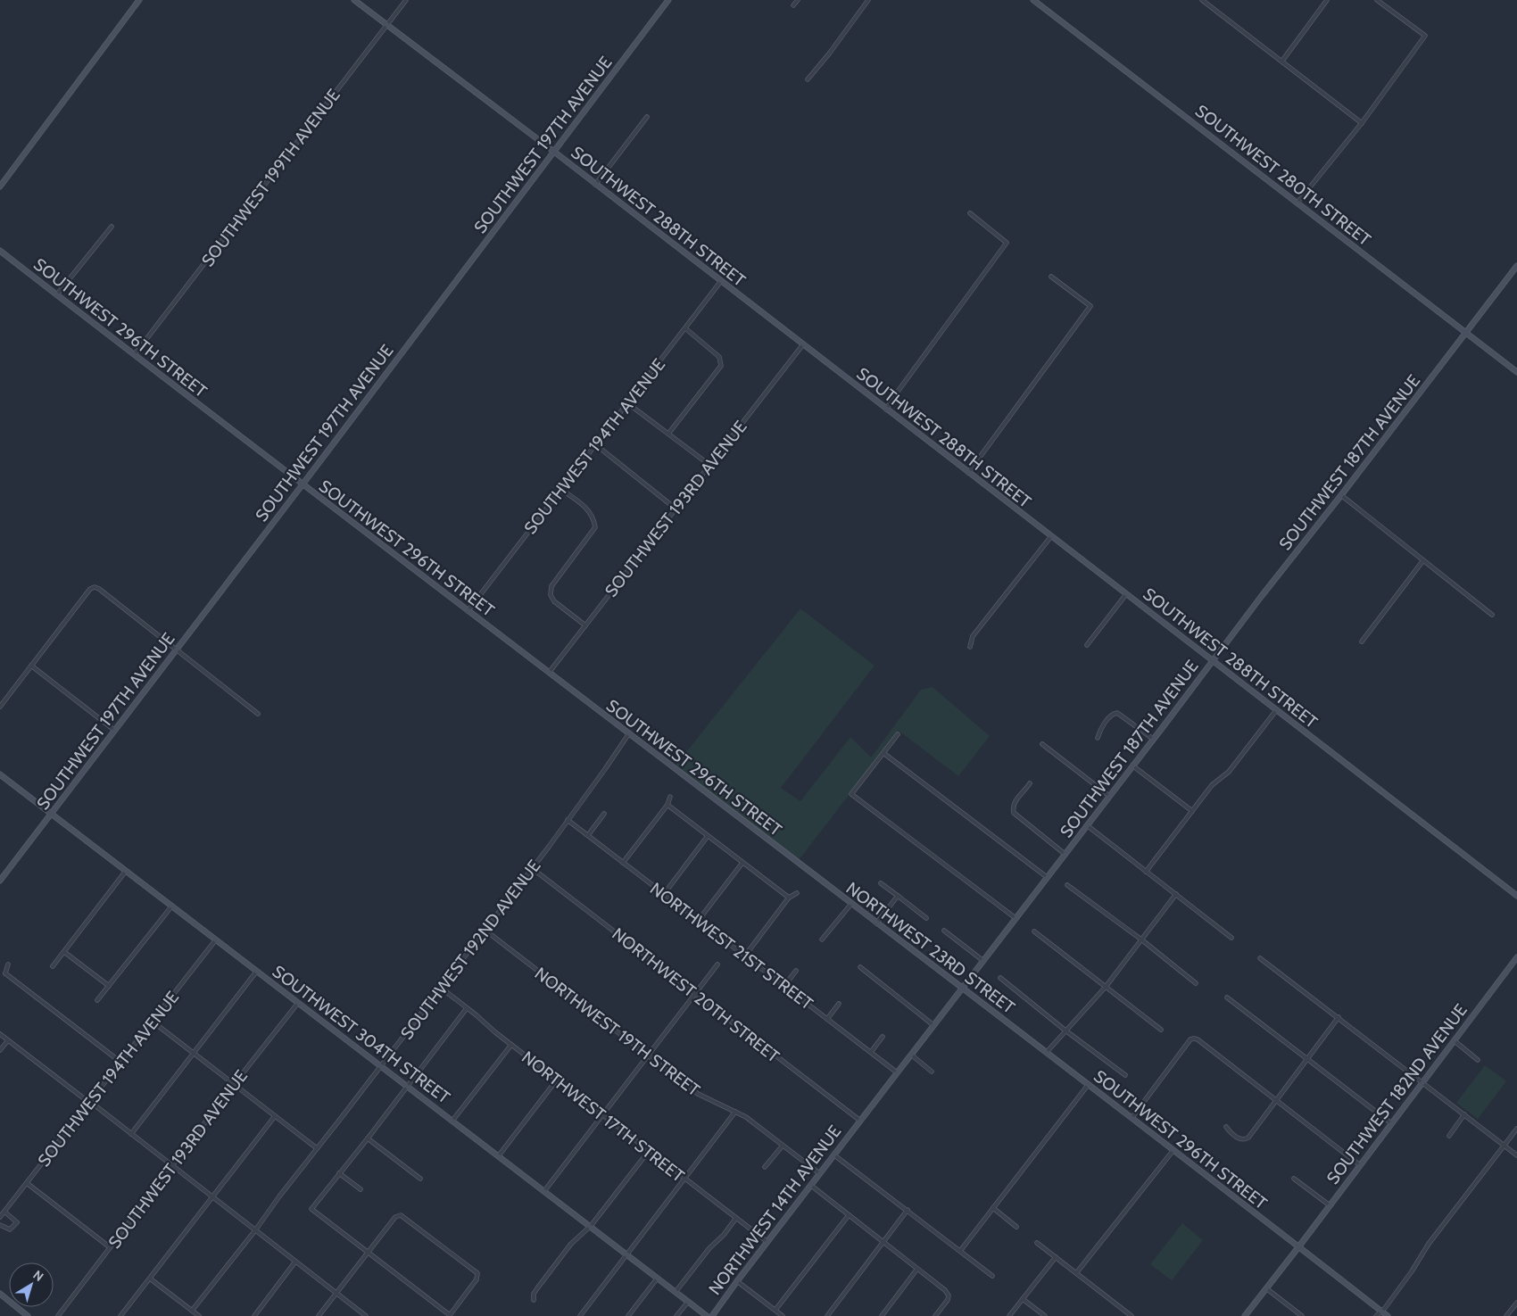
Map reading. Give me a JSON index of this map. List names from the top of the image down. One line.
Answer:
{"streets":{"street":["SOUTHWEST 197TH AVENUE","SOUTHWEST 280TH STREET","SOUTHWEST 199TH AVENUE","SOUTHWEST 288TH STREET","SOUTHWEST 296TH STREET","SOUTHWEST 194TH AVENUE","SOUTHWEST 187TH AVENUE","SOUTHWEST 193RD AVENUE","NORTHWEST 21ST STREET","NORTHWEST 23RD STREET","SOUTHWEST 192ND AVENUE","NORTHWEST 20TH STREET","NORTHWEST 19TH STREET","SOUTHWEST 304TH STREET","SOUTHWEST 182ND AVENUE","NORTHWEST 17TH STREET","NORTHWEST 14TH AVENUE"]},"crossings":[["SOUTHWEST 197TH AVENUE","SOUTHWEST 288TH STREET"],["SOUTHWEST 197TH AVENUE","SOUTHWEST 296TH STREET"],["SOUTHWEST 197TH AVENUE","SOUTHWEST 304TH STREET"],["SOUTHWEST 280TH STREET","SOUTHWEST 187TH AVENUE"],["SOUTHWEST 199TH AVENUE","SOUTHWEST 288TH STREET"],["SOUTHWEST 199TH AVENUE","SOUTHWEST 296TH STREET"],["SOUTHWEST 288TH STREET","SOUTHWEST 194TH AVENUE"],["SOUTHWEST 288TH STREET","SOUTHWEST 187TH AVENUE"],["SOUTHWEST 288TH STREET","SOUTHWEST 193RD AVENUE"],["SOUTHWEST 296TH STREET","SOUTHWEST 194TH AVENUE"],["SOUTHWEST 296TH STREET","SOUTHWEST 193RD AVENUE"],["SOUTHWEST 296TH STREET","NORTHWEST 23RD STREET"],["SOUTHWEST 296TH STREET","SOUTHWEST 192ND AVENUE"],["SOUTHWEST 296TH STREET","SOUTHWEST 182ND AVENUE"],["SOUTHWEST 194TH AVENUE","SOUTHWEST 304TH STREET"],["SOUTHWEST 187TH AVENUE","NORTHWEST 21ST STREET"],["SOUTHWEST 187TH AVENUE","NORTHWEST 23RD STREET"],["SOUTHWEST 187TH AVENUE","NORTHWEST 20TH STREET"],["SOUTHWEST 187TH AVENUE","NORTHWEST 14TH AVENUE"],["SOUTHWEST 193RD AVENUE","SOUTHWEST 304TH STREET"],["NORTHWEST 21ST STREET","SOUTHWEST 192ND AVENUE"],["SOUTHWEST 192ND AVENUE","NORTHWEST 20TH STREET"],["SOUTHWEST 192ND AVENUE","NORTHWEST 19TH STREET"],["SOUTHWEST 192ND AVENUE","SOUTHWEST 304TH STREET"],["SOUTHWEST 192ND AVENUE","NORTHWEST 17TH STREET"],["NORTHWEST 20TH STREET","NORTHWEST 14TH AVENUE"],["NORTHWEST 19TH STREET","NORTHWEST 14TH AVENUE"],["NORTHWEST 17TH STREET","NORTHWEST 14TH AVENUE"]],"north":"top right"}
